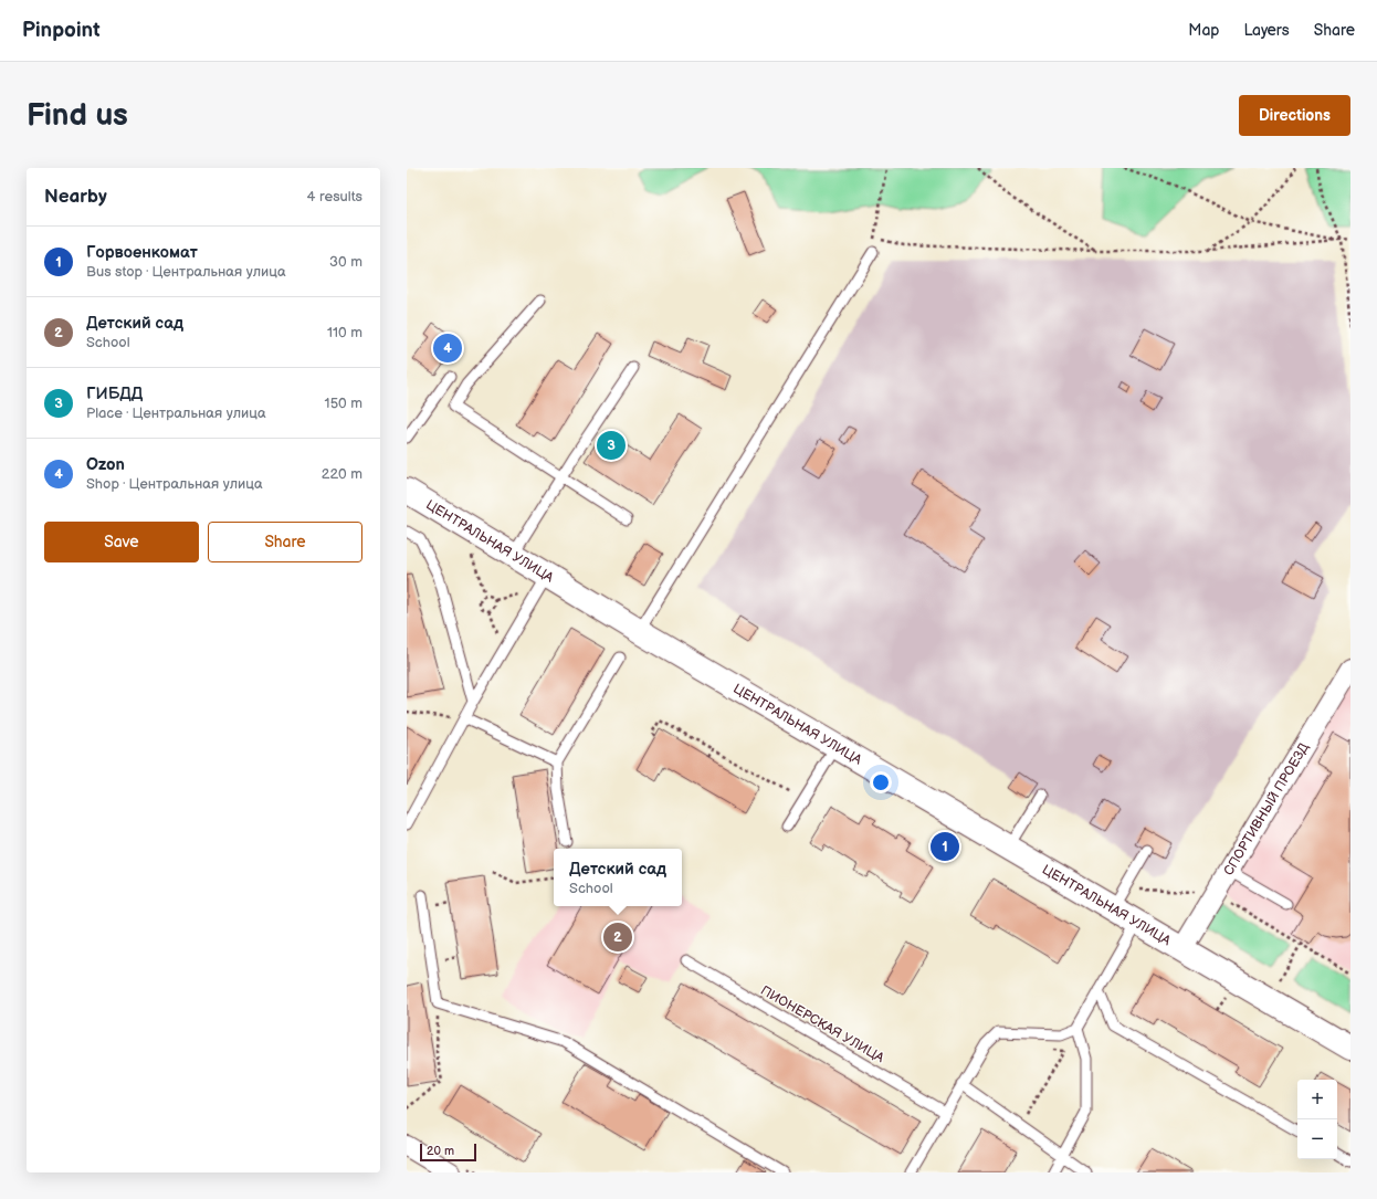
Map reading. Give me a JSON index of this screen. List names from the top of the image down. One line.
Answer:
{"streets":{"main road":["ЦЕНТРАЛЬНАЯ УЛИЦА"],"street":["СПОРТИВНЫЙ ПРОЕЗД"],"lane":["ПИОНЕРСКАЯ УЛИЦА"]},"crossings":[["ЦЕНТРАЛЬНАЯ УЛИЦА","СПОРТИВНЫЙ ПРОЕЗД"]],"scale_bar":"20 m","page":{"header":"Pinpoint","nav":["Map","Layers","Share"],"buttons":["Directions",["Save","Share"]],"title":"Find us","heading":["Nearby","4 results"],"list":[{"mark":"1","name":"Горвоенкомат","note":"Bus stop · Центральная улица","value":"30 m"},{"mark":"2","name":"Детский сад","note":"School","value":"110 m"},{"mark":"3","name":"ГИБДД","note":"Place · Центральная улица","value":"150 m"},{"mark":"4","name":"Ozon","note":"Shop · Центральная улица","value":"220 m"}],"pins":["4","3","1","2"],"popup":["Детский сад","School"],"map_buttons":["+","−"],"scale":"20 m"}}
